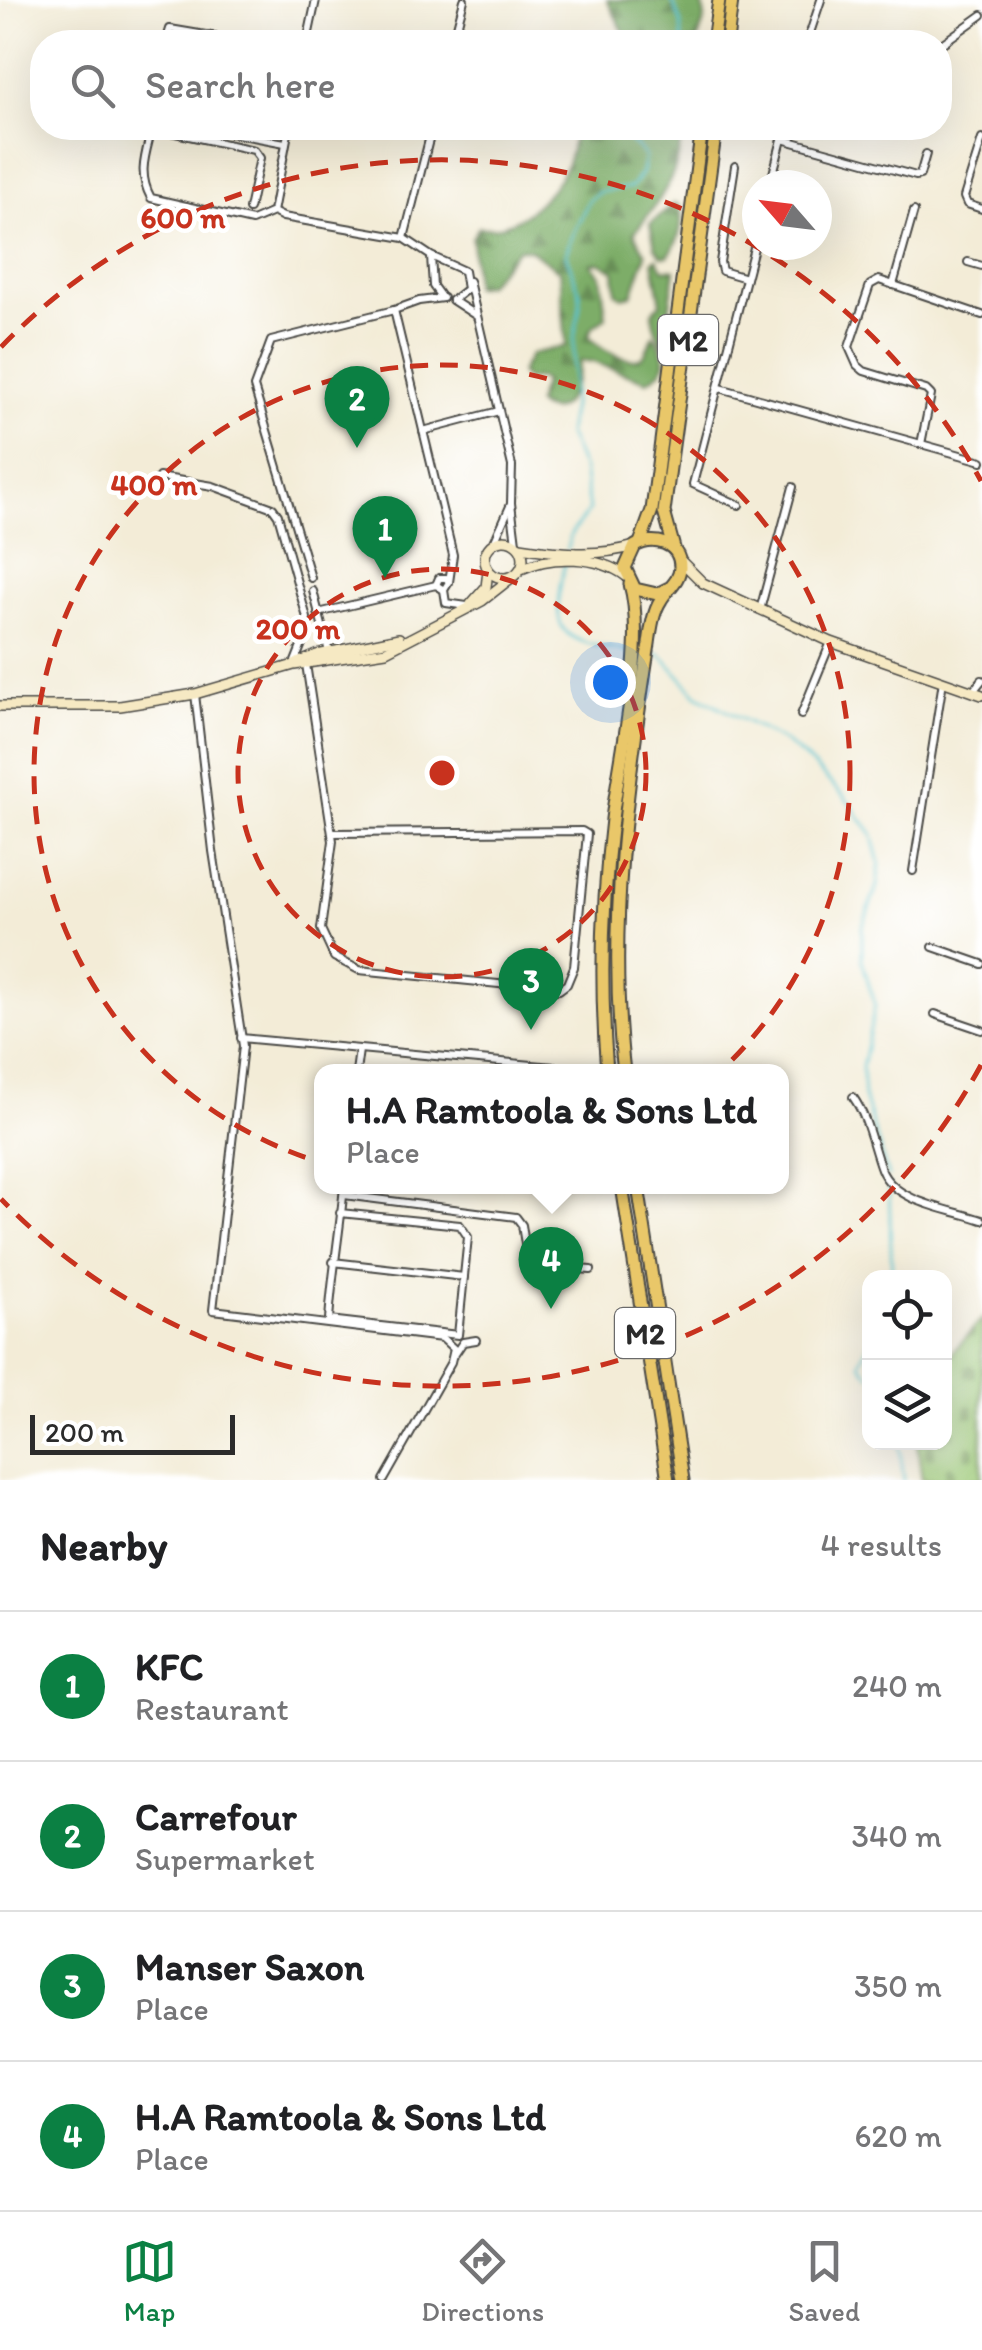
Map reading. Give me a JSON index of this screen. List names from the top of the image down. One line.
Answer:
{"streets":{"highway":["M2"]},"scale_bar":"200 m","north":"top left","page":{"search":"Search here","pins":["2","1","3","4"],"popup":["H.A Ramtoola & Sons Ltd","Place"],"scale":"200 m","heading":["Nearby","4 results"],"list":[{"mark":"1","name":"KFC","note":"Restaurant","value":"240 m"},{"mark":"2","name":"Carrefour","note":"Supermarket","value":"340 m"},{"mark":"3","name":"Manser Saxon","note":"Place","value":"350 m"},{"mark":"4","name":"H.A Ramtoola & Sons Ltd","note":"Place","value":"620 m"}],"nav":["Map","Directions","Saved"]},"rings":["600 m","400 m","200 m"]}
